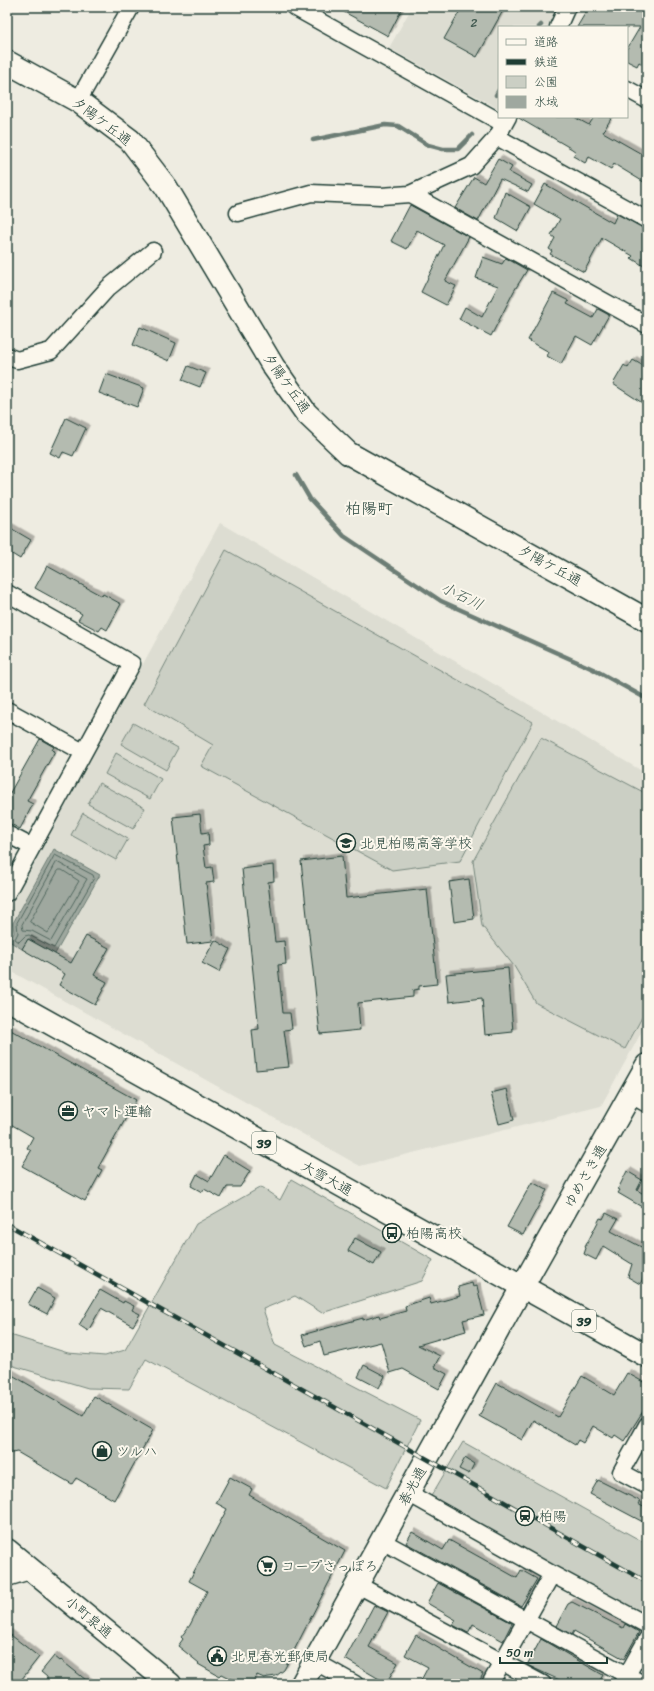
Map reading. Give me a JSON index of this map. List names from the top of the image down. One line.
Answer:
{"streets":{"main road":["夕陽ケ丘通","39","ゆめさき通","大雪大通","春光通","小町泉通"]},"crossings":[["ゆめさき通","大雪大通"],["ゆめさき通","春光通"],["大雪大通","春光通"]],"districts":["柏陽町"],"water":["小石川"],"places":{"school or university":["北見柏陽高等学校"],"office":["ヤマト運輸"],"bus stop":["柏陽高校"],"shop":["ツルハ"],"station":["柏陽"],"supermarket":["コープさっぽろ"],"public building":["北見春光郵便局"]},"house_numbers":["2"],"legend":["道路","鉄道","公園","水域"],"scale_bar":"50 m"}
